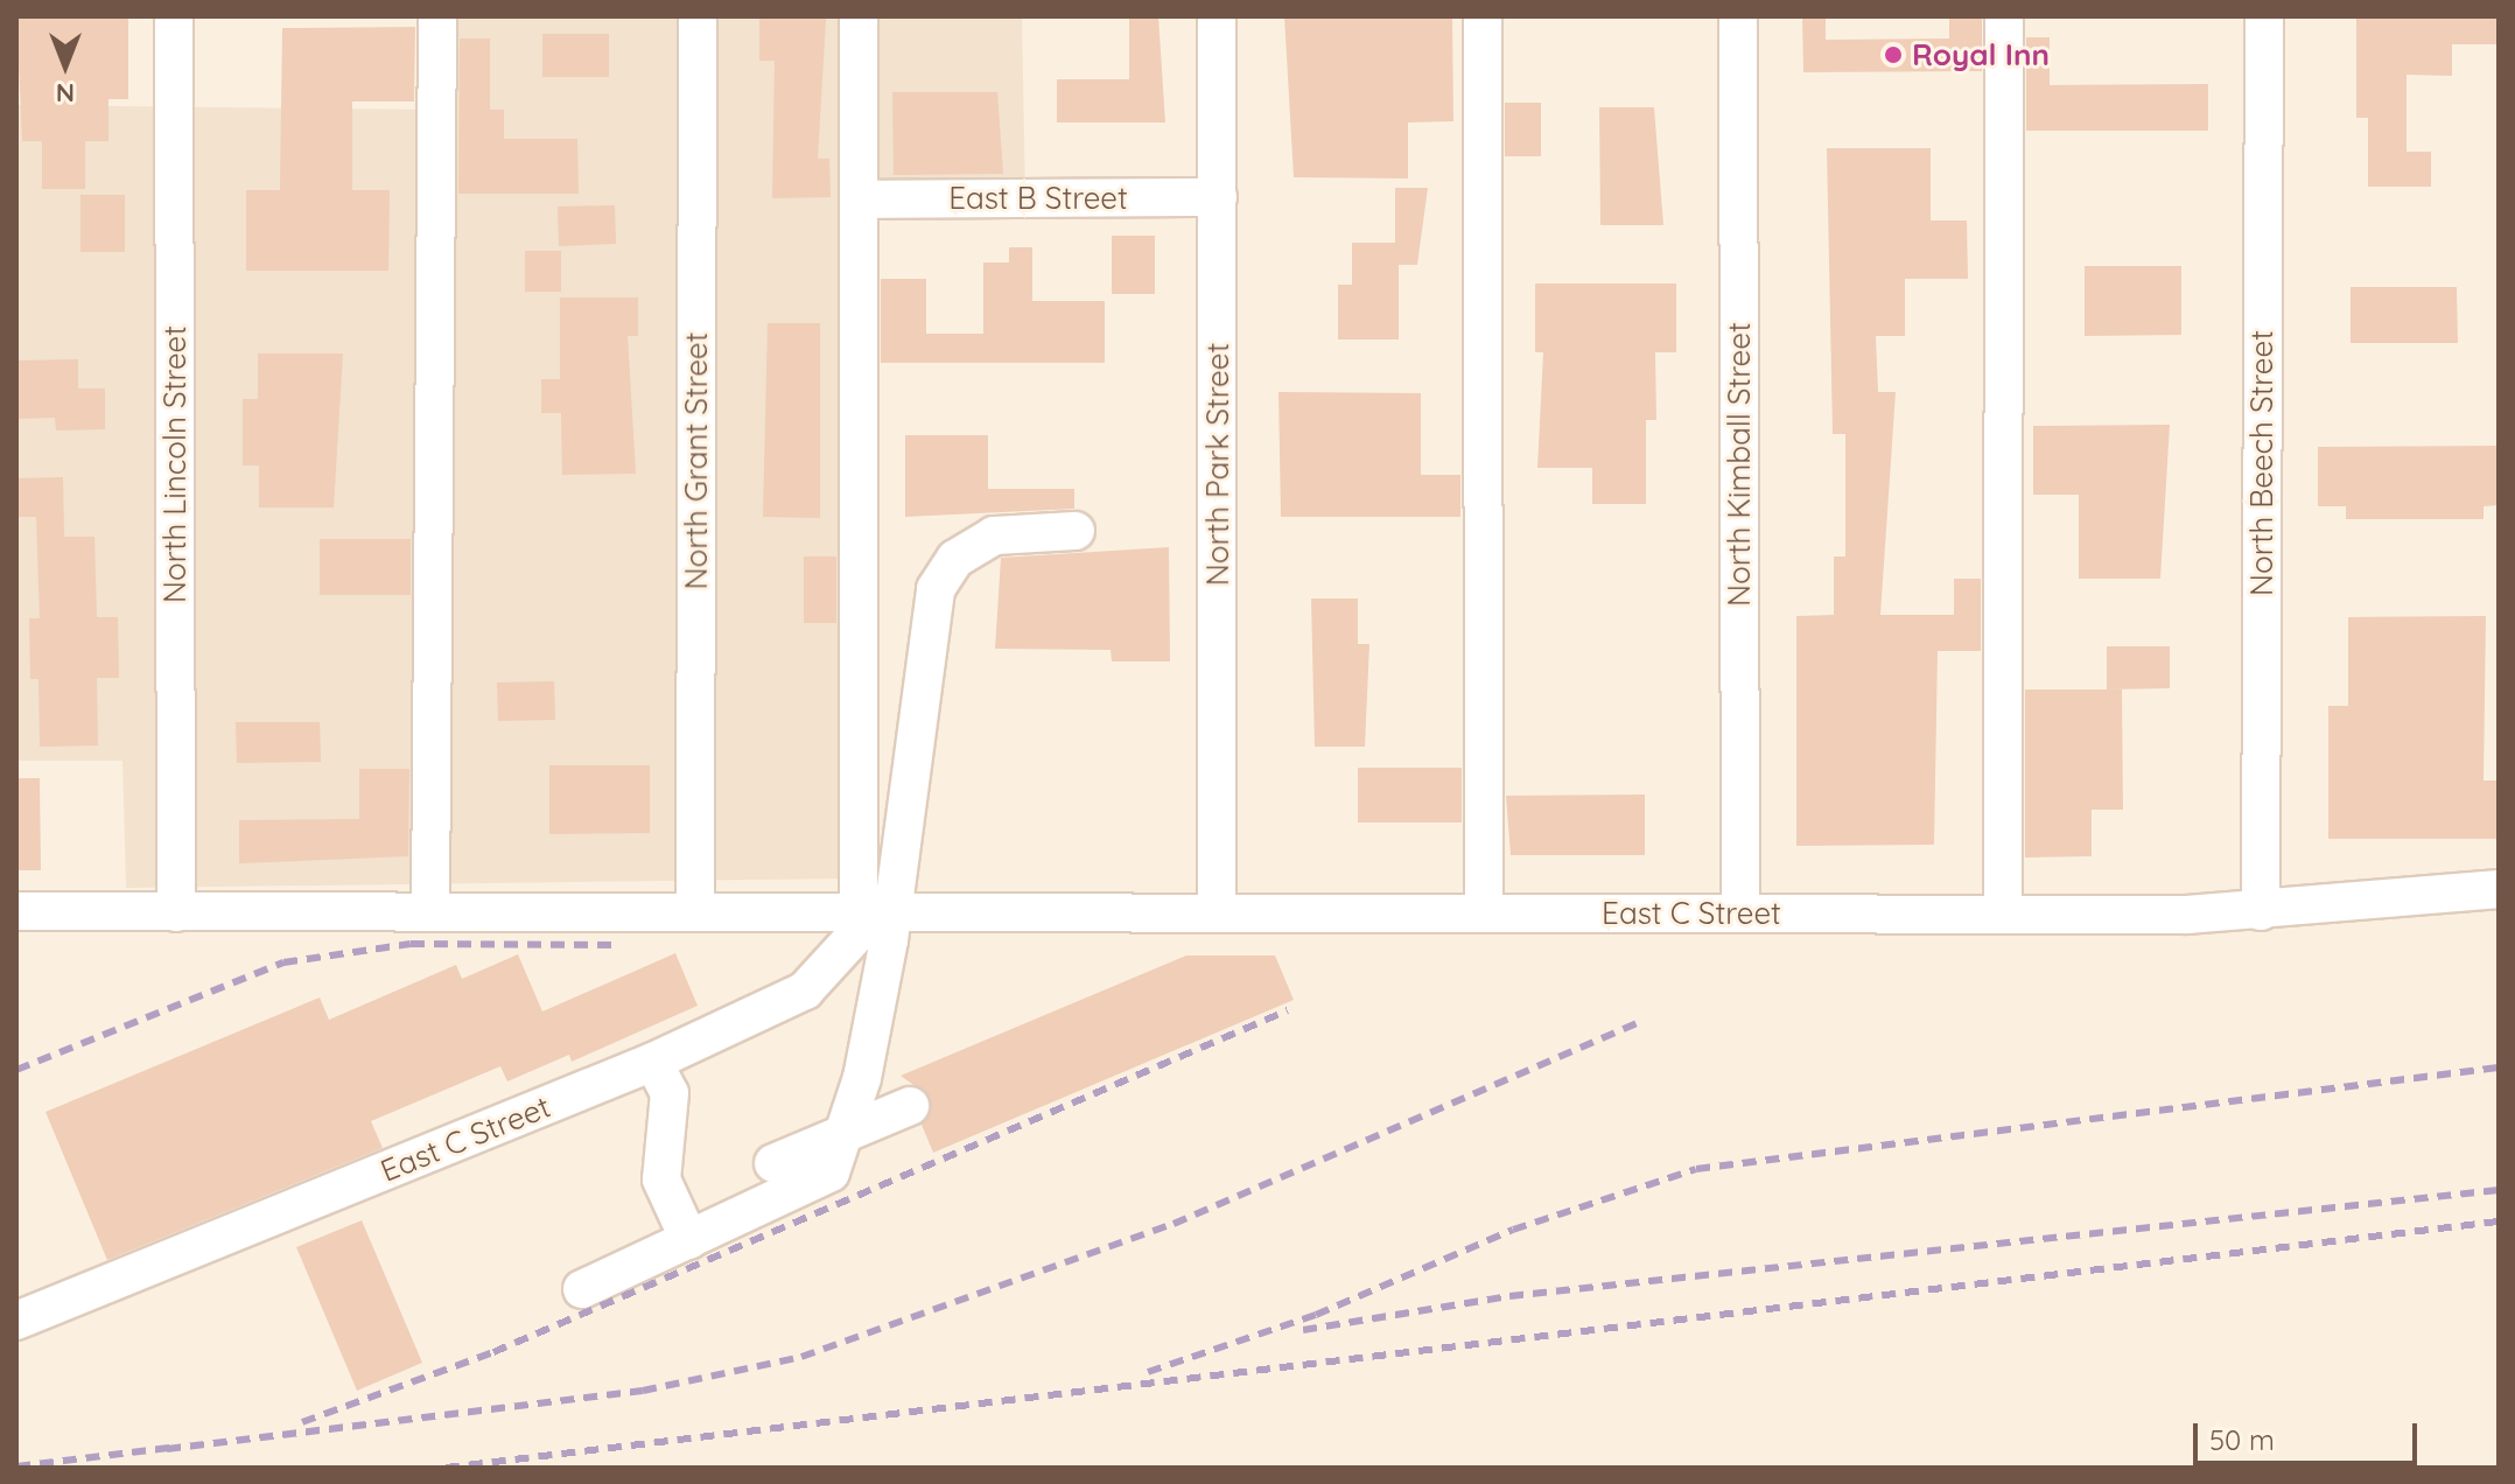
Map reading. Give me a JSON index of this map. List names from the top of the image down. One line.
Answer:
{"streets":{"street":["East B Street","North Grant Street","North Beech Street","North Lincoln Street","North Park Street","North Kimball Street","East C Street"]},"crossings":[["East B Street","North Park Street"],["North Grant Street","East C Street"],["North Beech Street","East C Street"],["North Lincoln Street","East C Street"],["North Park Street","East C Street"],["North Kimball Street","East C Street"]],"places":["Royal Inn"],"scale_bar":"50 m","north":"bottom"}
